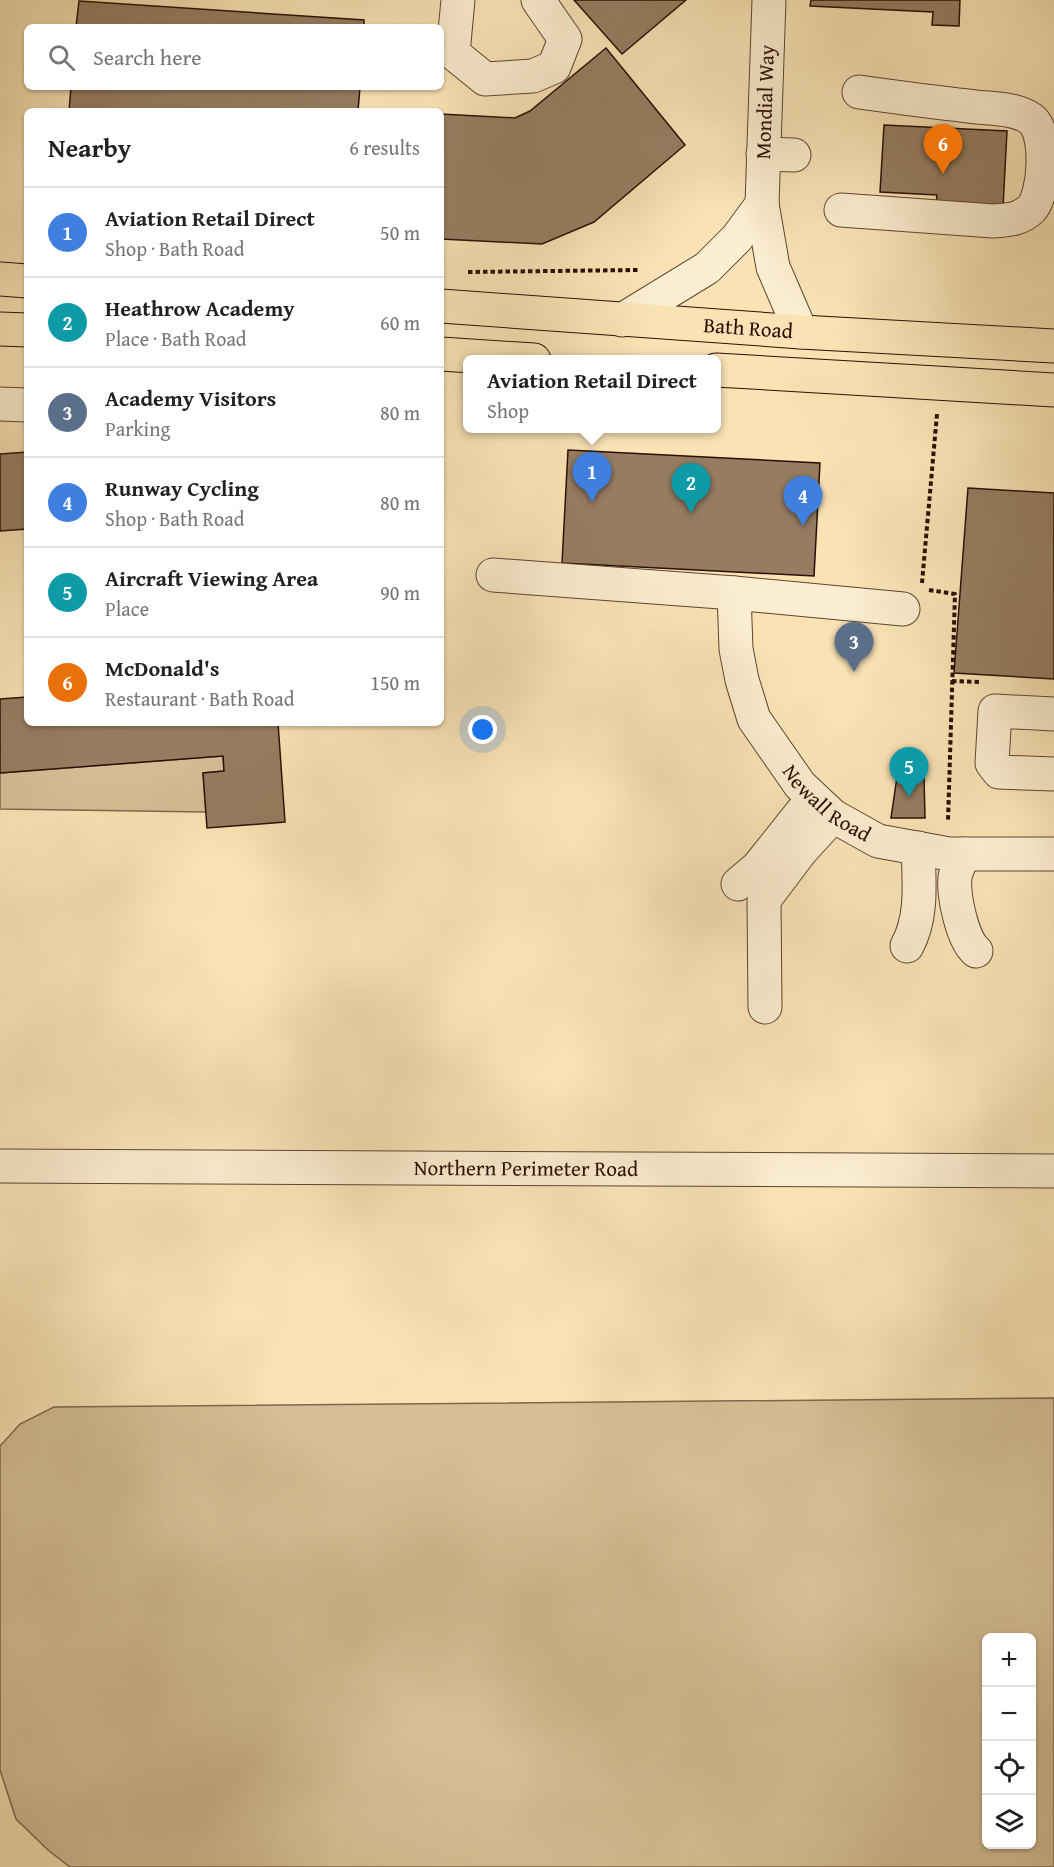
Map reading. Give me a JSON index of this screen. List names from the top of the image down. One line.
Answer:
{"streets":{"highway":["Bath Road"],"street":["Mondial Way","Newall Road","Northern Perimeter Road"]},"crossings":[["Mondial Way","Bath Road"]],"page":{"search":"Search here","heading":["Nearby","6 results"],"pins":["6","1","2","4","3","5"],"list":[{"mark":"1","name":"Aviation Retail Direct","note":"Shop · Bath Road","value":"50 m"},{"mark":"2","name":"Heathrow Academy","note":"Place · Bath Road","value":"60 m"},{"mark":"3","name":"Academy Visitors","note":"Parking","value":"80 m"},{"mark":"4","name":"Runway Cycling","note":"Shop · Bath Road","value":"80 m"},{"mark":"5","name":"Aircraft Viewing Area","note":"Place","value":"90 m"},{"mark":"6","name":"McDonald's","note":"Restaurant · Bath Road","value":"150 m"}],"popup":["Aviation Retail Direct","Shop"],"map_buttons":["+","−"]}}
